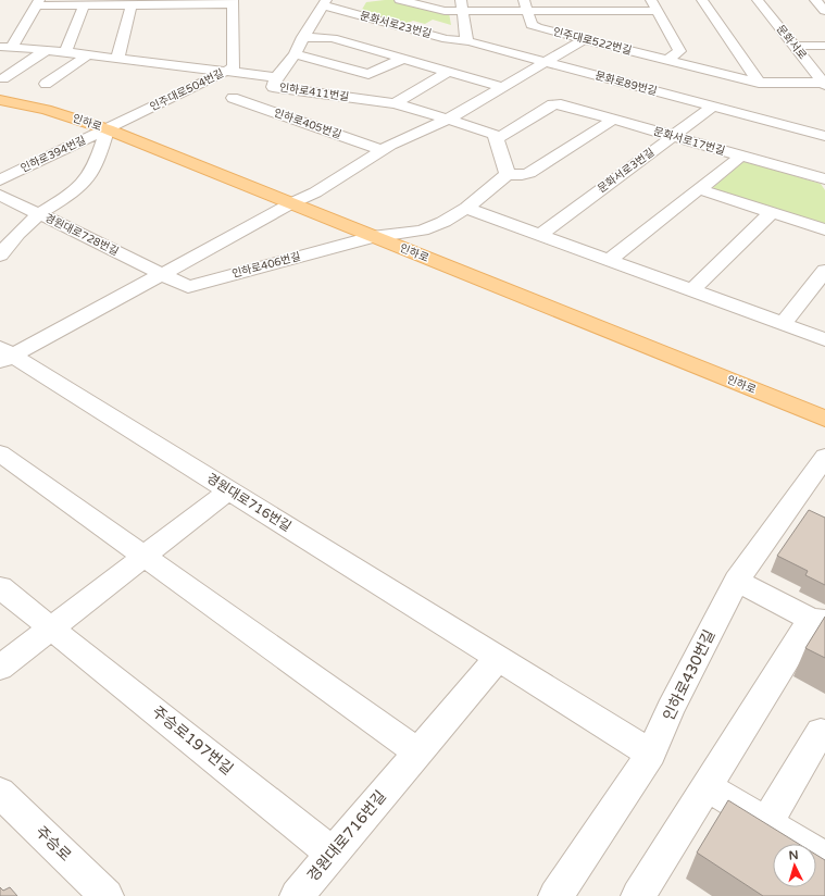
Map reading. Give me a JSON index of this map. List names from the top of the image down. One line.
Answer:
{"streets":{"main road":["인하로"],"street":["문화서로23번길","인주대로522번길","문화서로","문화로89번길","인주대로504번길","인하로411번길","인하로405번길","문화서로17번길","인하로394번길","문화서로3번길","경원대로728번길","인하로406번길","경원대로716번길","인하로430번길","주승로197번길","주승로"]},"crossings":[["문화서로23번길","문화로89번길"],["문화서로23번길","인하로411번길"],["인주대로522번길","문화서로"],["문화로89번길","문화서로3번길"],["인주대로504번길","인하로"],["인주대로504번길","인하로394번길"],["인하로411번길","문화서로17번길"],["인하로","인하로394번길"],["인하로","인하로406번길"],["문화서로17번길","문화서로3번길"],["경원대로728번길","인하로406번길"],["경원대로716번길","인하로430번길"],["경원대로716번길","주승로197번길"]],"north":"top"}
